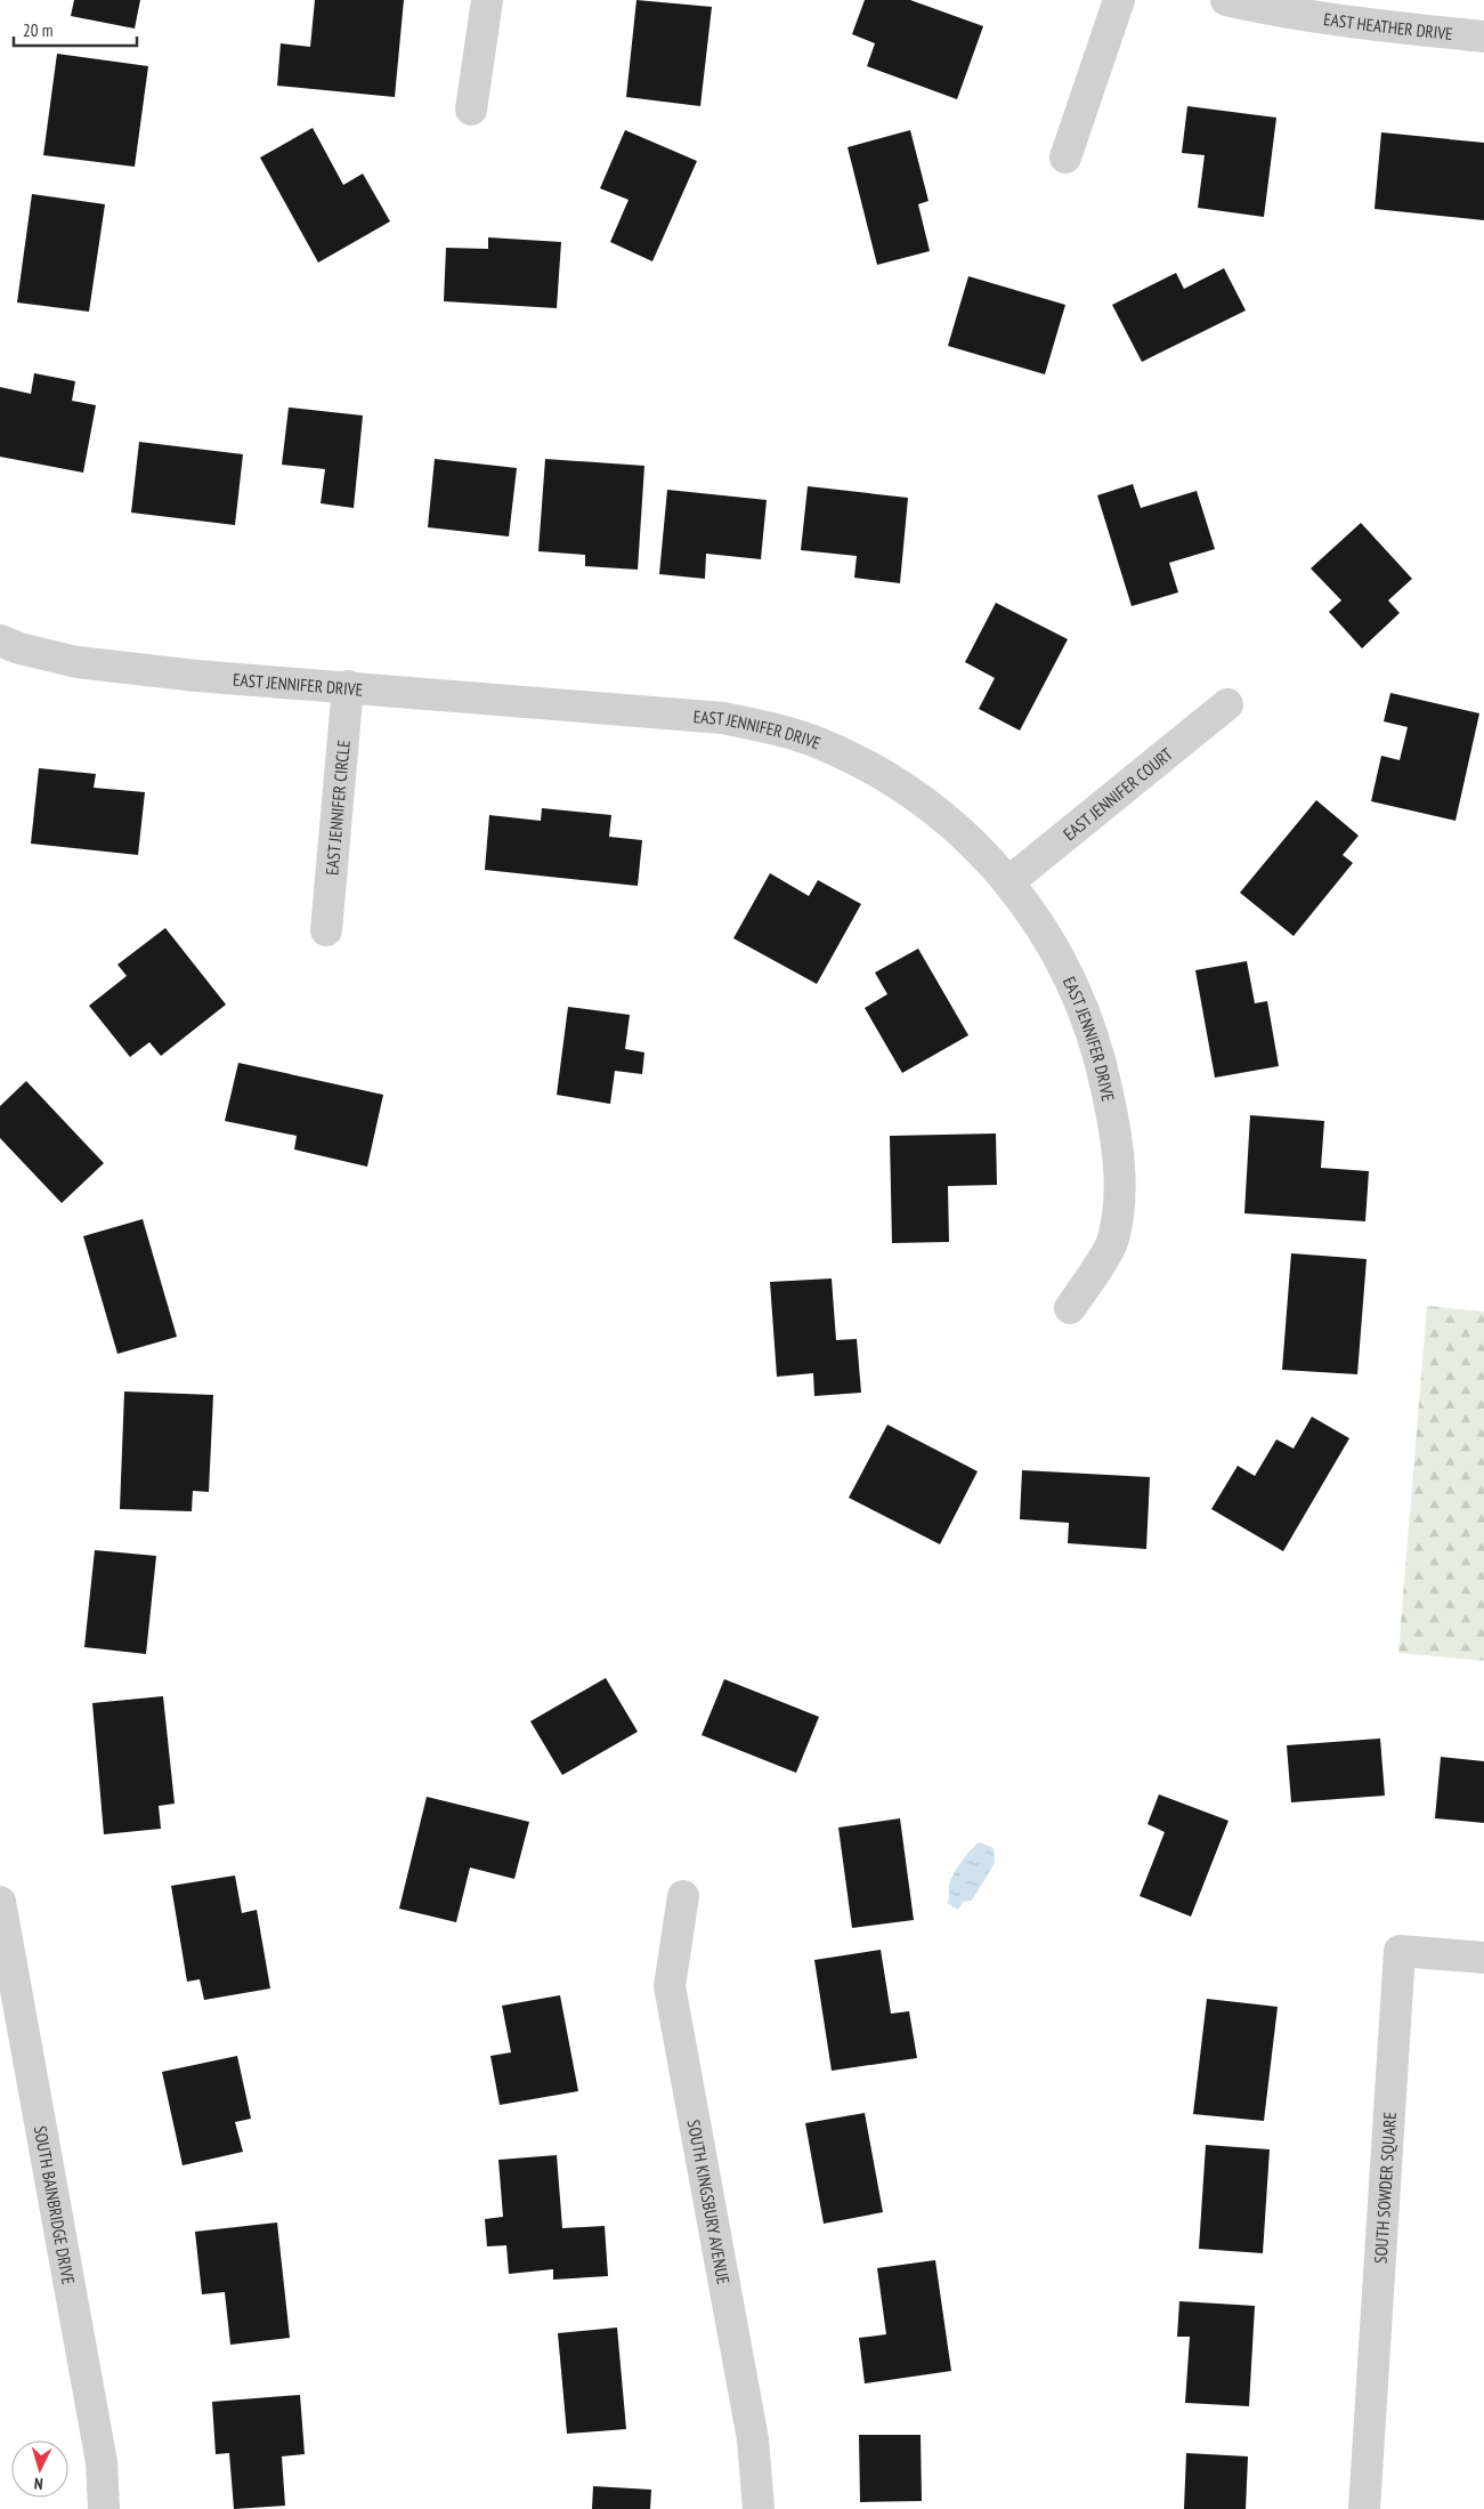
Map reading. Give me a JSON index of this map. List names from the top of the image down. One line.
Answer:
{"streets":{"street":["EAST HEATHER DRIVE","EAST JENNIFER DRIVE","EAST JENNIFER COURT","EAST JENNIFER CIRCLE","SOUTH SOWDER SQUARE","SOUTH KINGSBURY AVENUE","SOUTH BAINBRIDGE DRIVE"]},"crossings":[["EAST JENNIFER DRIVE","EAST JENNIFER COURT"],["EAST JENNIFER DRIVE","EAST JENNIFER CIRCLE"]],"scale_bar":"20 m","north":"bottom"}
